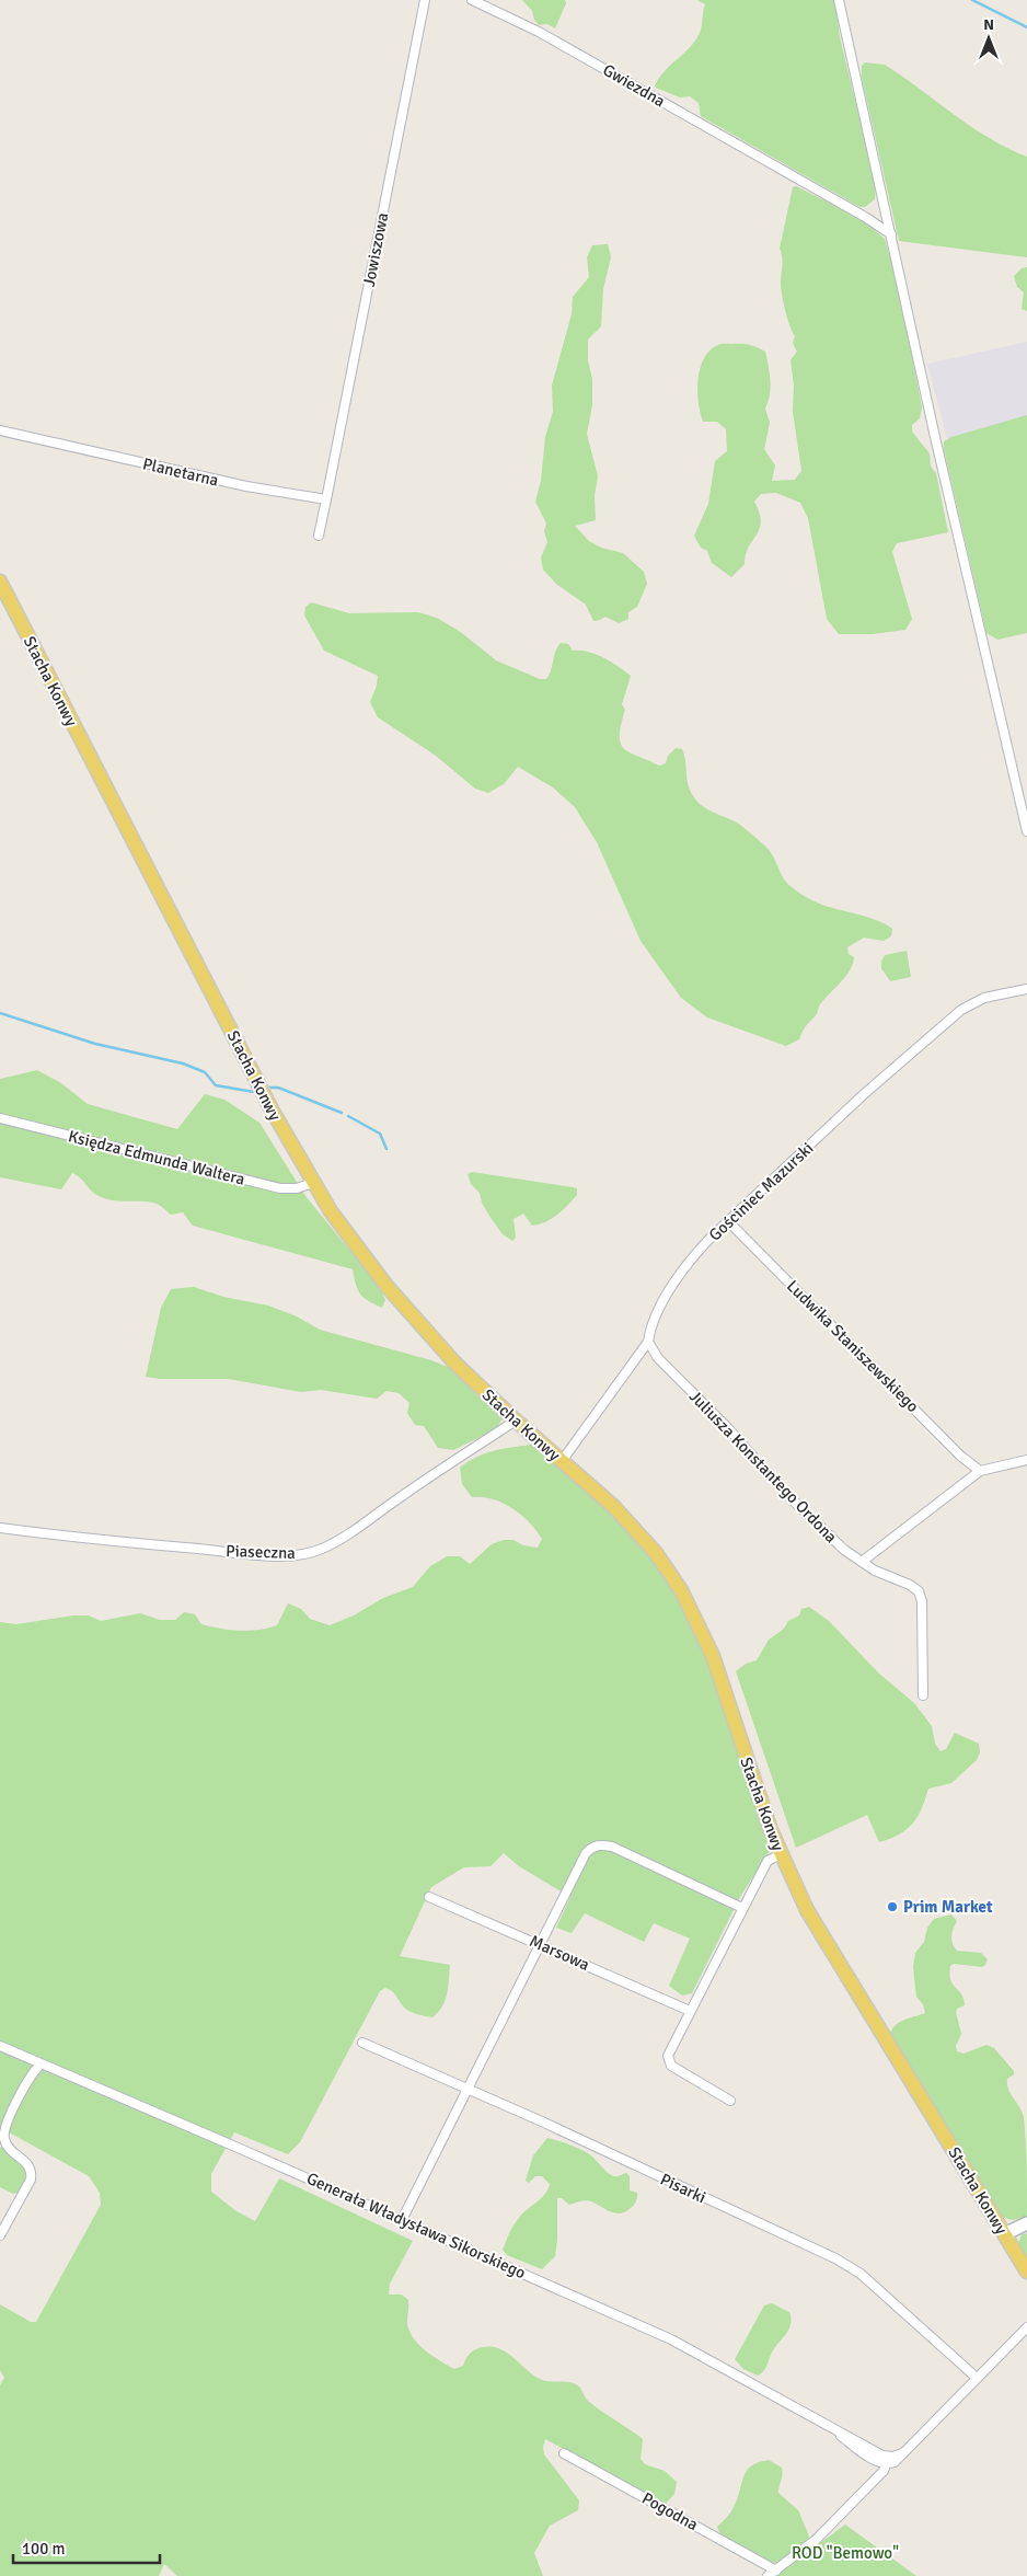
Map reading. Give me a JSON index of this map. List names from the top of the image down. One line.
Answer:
{"streets":{"main road":["Stacha Konwy"],"street":["Gwiezdna","Jowiszowa","Planetarna","Księdza Edmunda Waltera","Gościniec Mazurski","Ludwika Staniszewskiego","Juliusza Konstantego Ordona","Piaseczna","Marsowa","Pisarki","Generała Władysława Sikorskiego","Pogodna"]},"crossings":[["Jowiszowa","Planetarna"],["Stacha Konwy","Księdza Edmunda Waltera"],["Stacha Konwy","Gościniec Mazurski"],["Stacha Konwy","Piaseczna"],["Gościniec Mazurski","Ludwika Staniszewskiego"],["Gościniec Mazurski","Juliusza Konstantego Ordona"]],"parks":["ROD \"Bemowo\""],"places":["Prim Market"],"scale_bar":"100 m","north":"top"}
